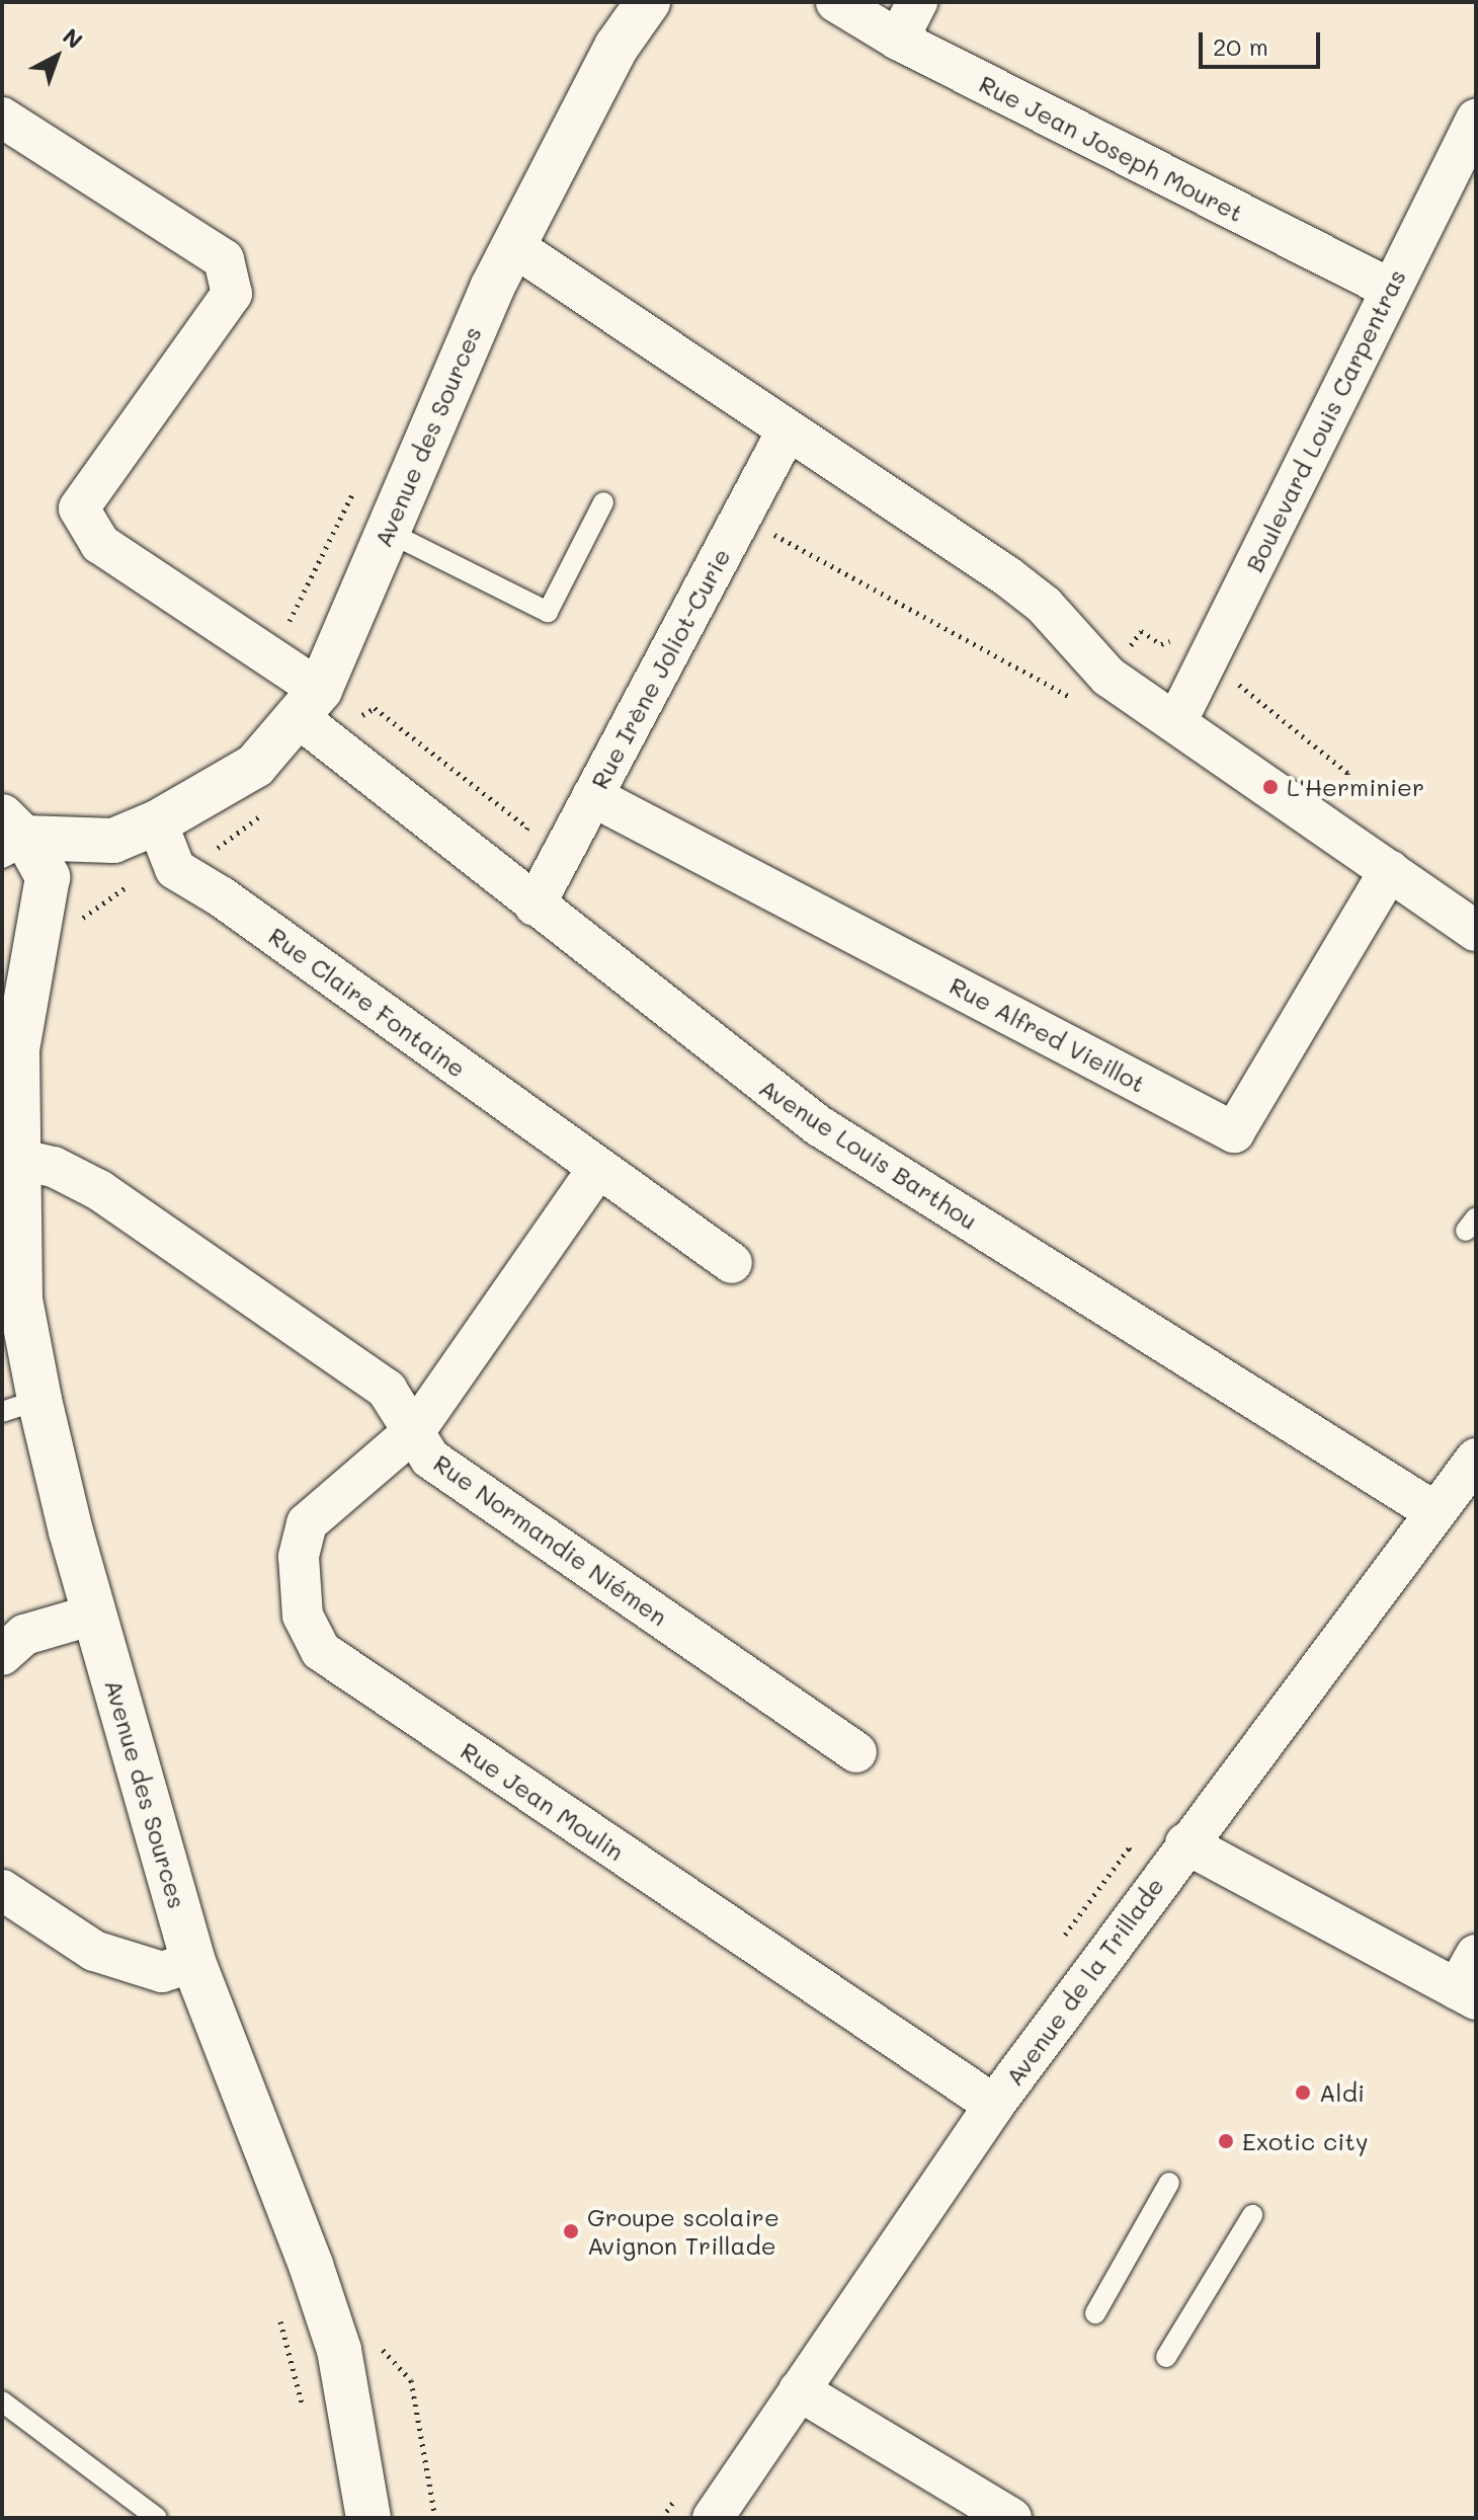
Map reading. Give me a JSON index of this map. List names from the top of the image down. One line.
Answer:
{"streets":{"street":["Rue Jean Joseph Mouret","Boulevard Louis Carpentras","Avenue des Sources","Rue Irène Joliot-Curie","Rue Claire Fontaine","Rue Alfred Vieillot","Avenue Louis Barthou","Rue Normandie Niémen","Rue Jean Moulin","Avenue de la Trillade"]},"crossings":[["Rue Jean Joseph Mouret","Boulevard Louis Carpentras"],["Avenue des Sources","Rue Claire Fontaine"],["Avenue des Sources","Avenue Louis Barthou"],["Avenue des Sources","Rue Normandie Niémen"],["Rue Irène Joliot-Curie","Rue Alfred Vieillot"],["Rue Irène Joliot-Curie","Avenue Louis Barthou"],["Avenue Louis Barthou","Avenue de la Trillade"],["Rue Normandie Niémen","Rue Jean Moulin"],["Rue Jean Moulin","Avenue de la Trillade"]],"places":["L'Herminier","Aldi","Exotic city","Groupe scolaire Avignon Trillade"],"scale_bar":"20 m","north":"top right"}
